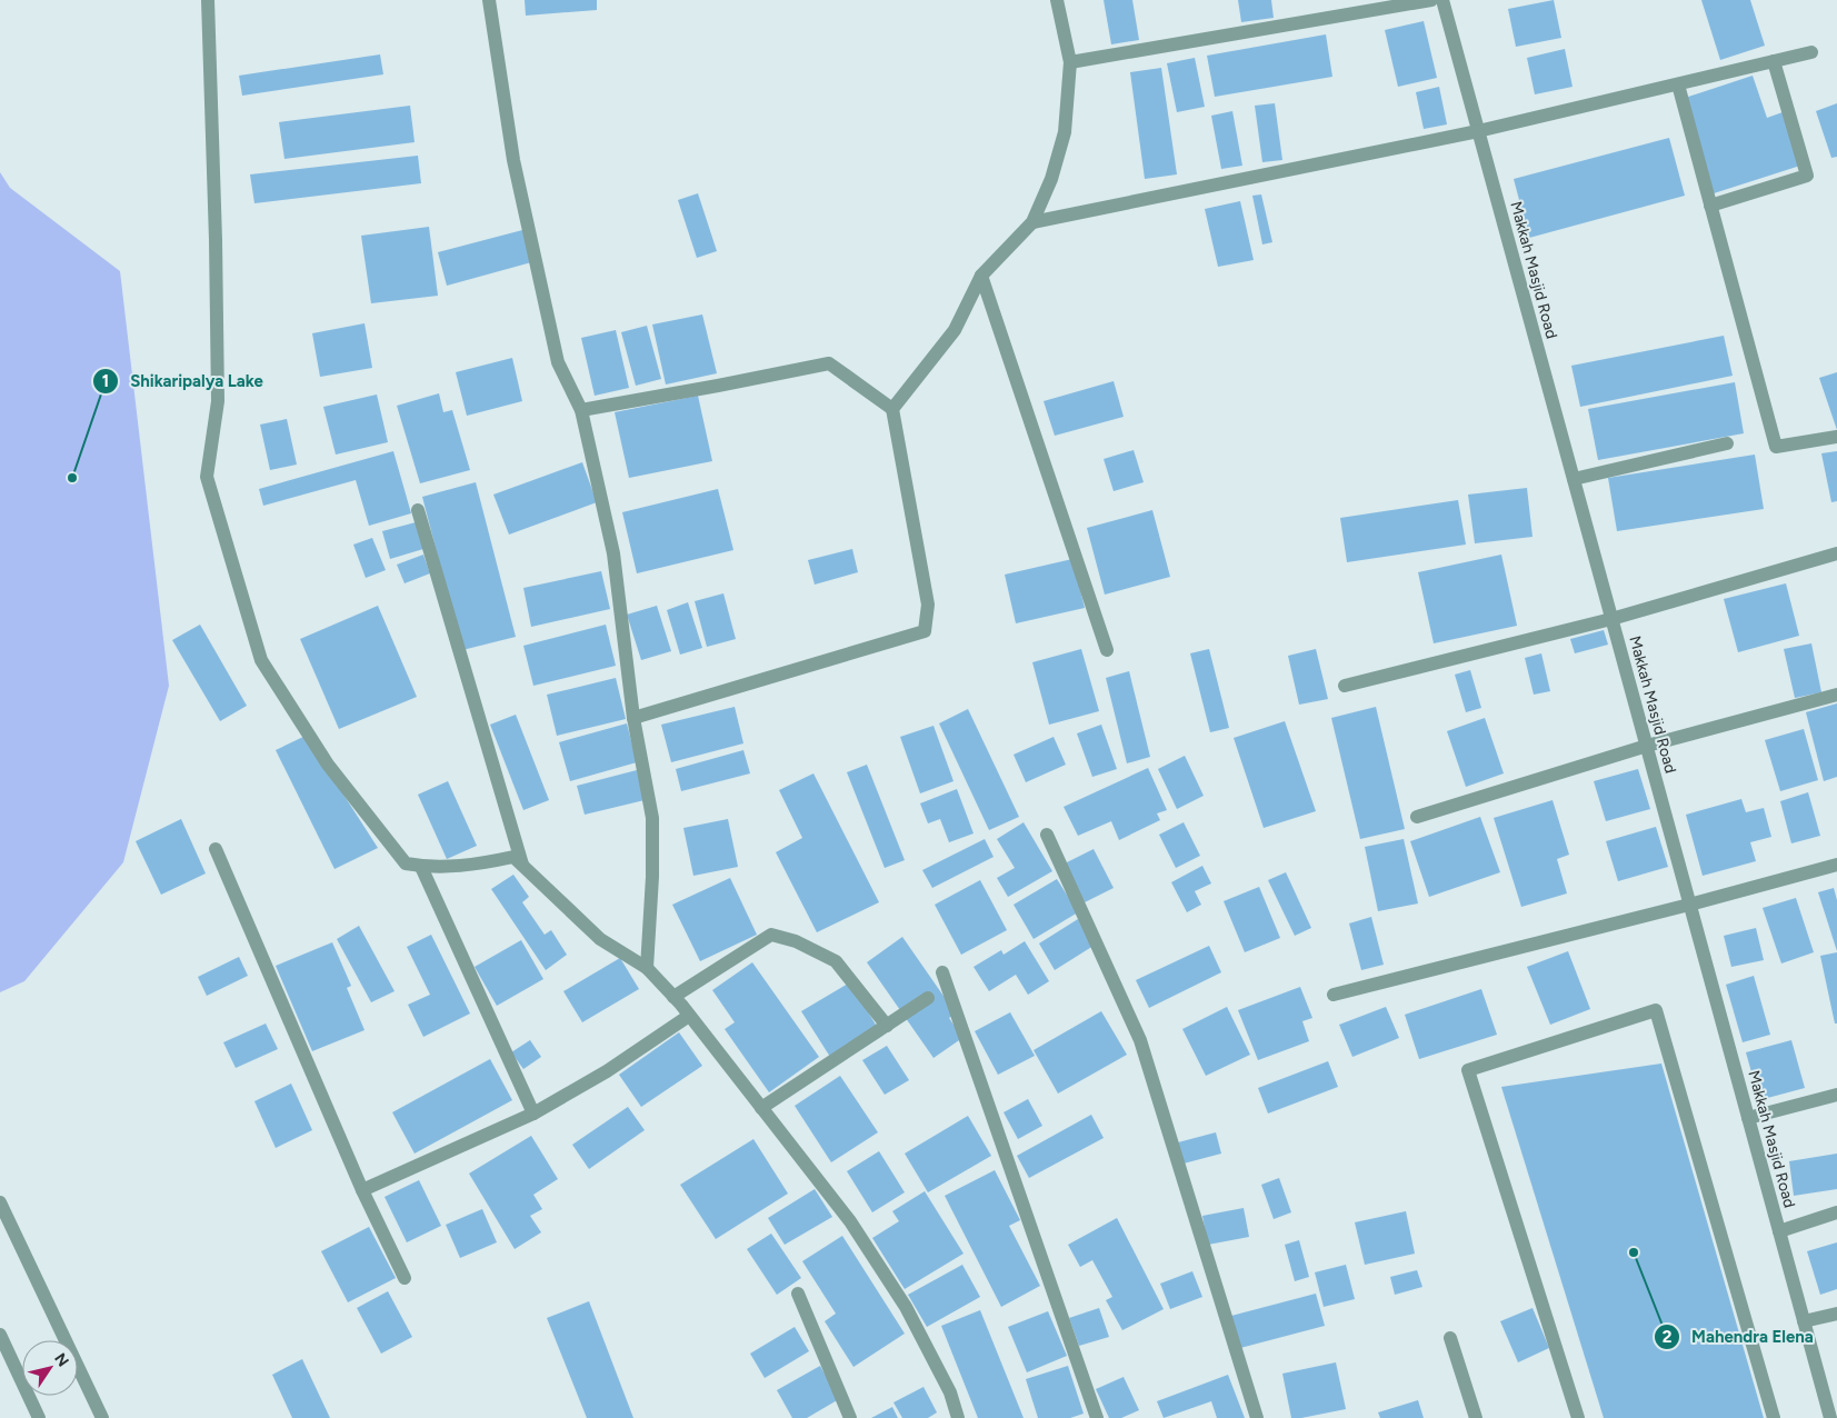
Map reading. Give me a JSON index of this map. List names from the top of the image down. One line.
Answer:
{"streets":{"street":["Makkah Masjid Road"]},"places":["Shikaripalya Lake","Mahendra Elena"],"north":"top right"}
